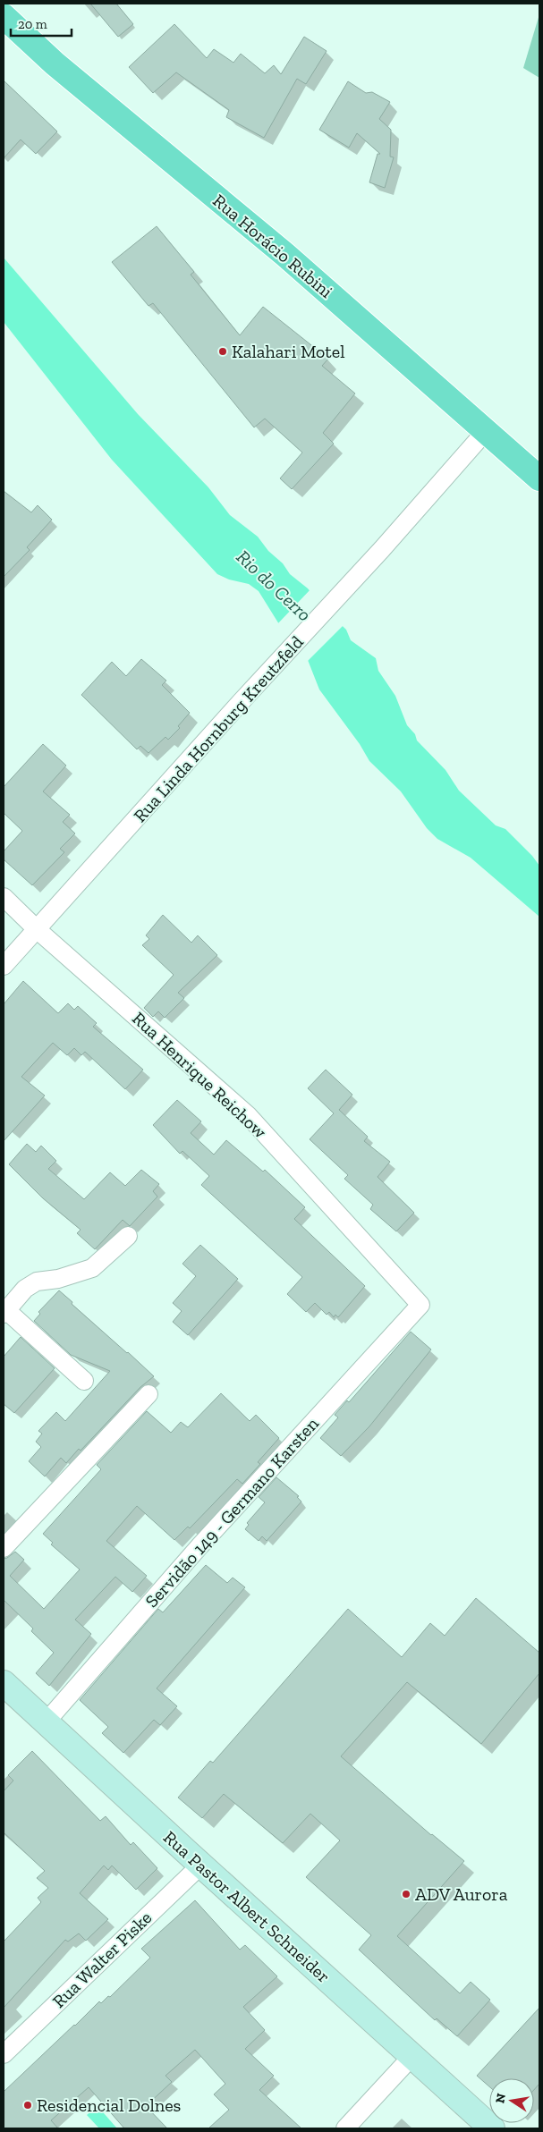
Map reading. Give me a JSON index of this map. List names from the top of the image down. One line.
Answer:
{"streets":{"main road":["Rua Horácio Rubini","Rua Pastor Albert Schneider"],"street":["Rua Linda Hornburg Kreutzfeld","Rua Henrique Reichow","Servidão 149 - Germano Karsten","Rua Walter Piske"]},"crossings":[["Rua Horácio Rubini","Rua Linda Hornburg Kreutzfeld"],["Rua Linda Hornburg Kreutzfeld","Rua Henrique Reichow"],["Rua Henrique Reichow","Servidão 149 - Germano Karsten"],["Servidão 149 - Germano Karsten","Rua Pastor Albert Schneider"],["Rua Pastor Albert Schneider","Rua Walter Piske"]],"water":["Rio do Cerro"],"places":["Kalahari Motel","ADV Aurora","Residencial Dolnes"],"scale_bar":"20 m","north":"left"}
